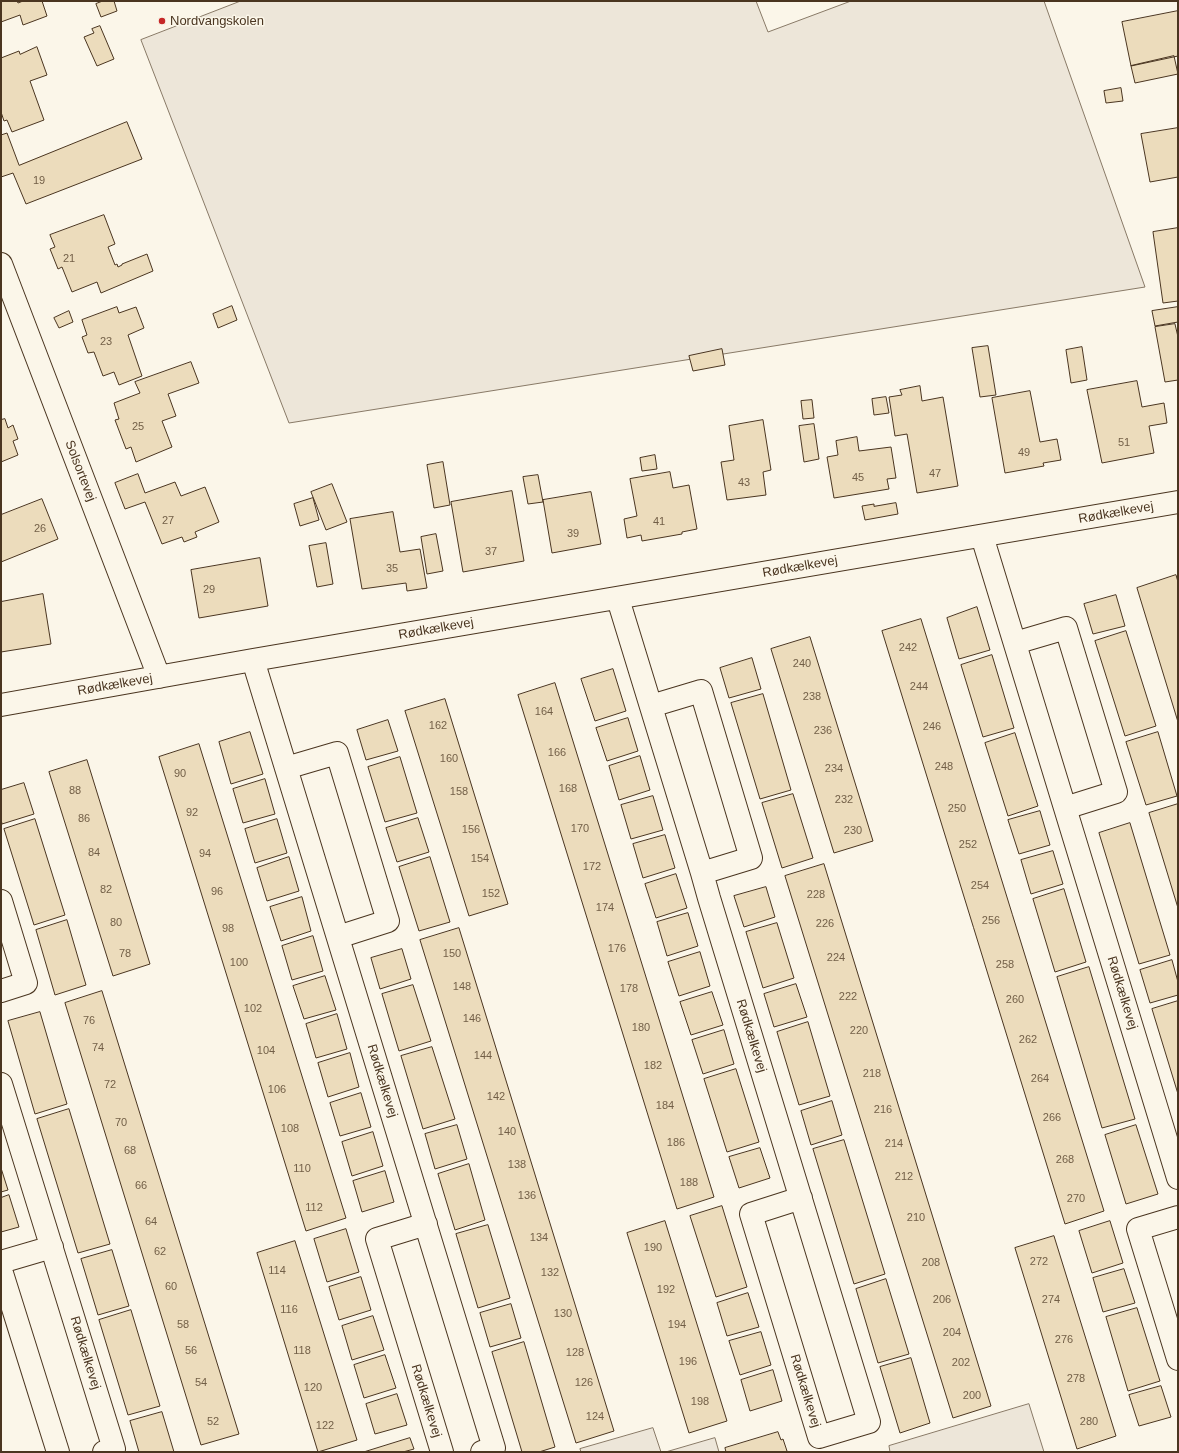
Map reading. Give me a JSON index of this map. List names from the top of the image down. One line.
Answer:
{"streets":{"street":["Solsortevej","Rødkælkevej"]},"crossings":[["Solsortevej","Rødkælkevej"]],"places":["Nordvangskolen"],"house_numbers":["19","21","23","25","51","49","47","45","43","27","41","26","39","37","35","29","242","240","244","238","164","162","246","236","166","160","248","234","90","168","88","158","232","250","92","86","170","156","230","252","84","94","154","172","254","82","96","152","228","174","256","80","226","98","176","78","150","224","100","258","148","178","222","260","102","146","76","180","220","262","74","104","144","182","218","264","72","106","142","184","216","266","70","108","140","186","214","68","268","138","110","212","188","66","136","270","112","210","64","134","190","62","272","208","114","132","60","192","206","274","116","130","58","194","204","276","56","118","128","196","202","278","54","126","120","200","198","124","52","280","122"]}
